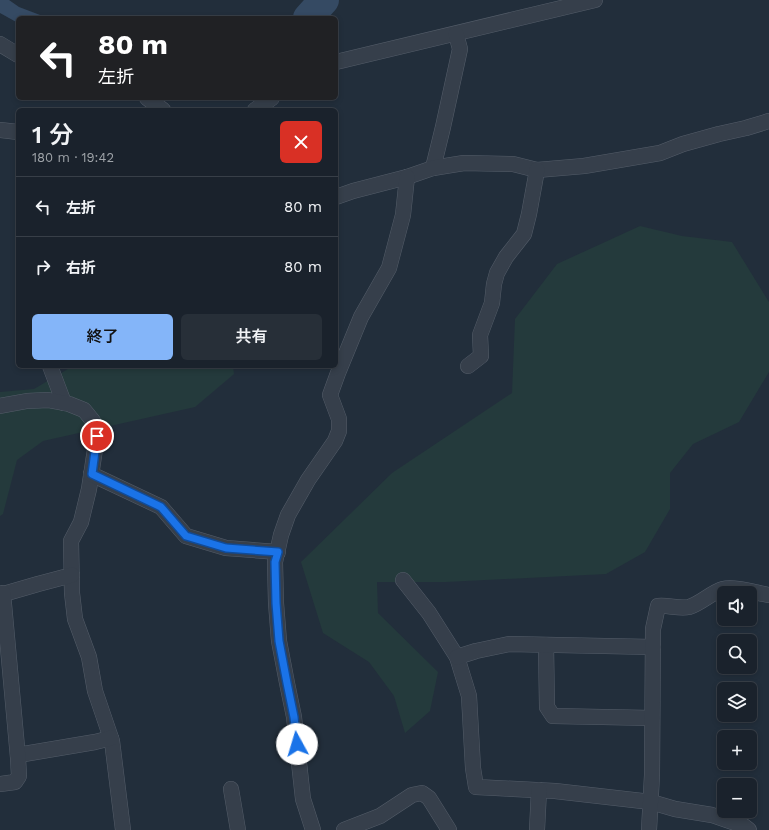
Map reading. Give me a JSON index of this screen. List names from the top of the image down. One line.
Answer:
{"page":{"turn":["80 m","左折"],"heading":["1 分","180 m · 19:42"],"list":[{"name":"左折","value":"80 m"},{"name":"右折","value":"80 m"}],"buttons":["終了","共有"],"map_buttons":["+","−"]}}
